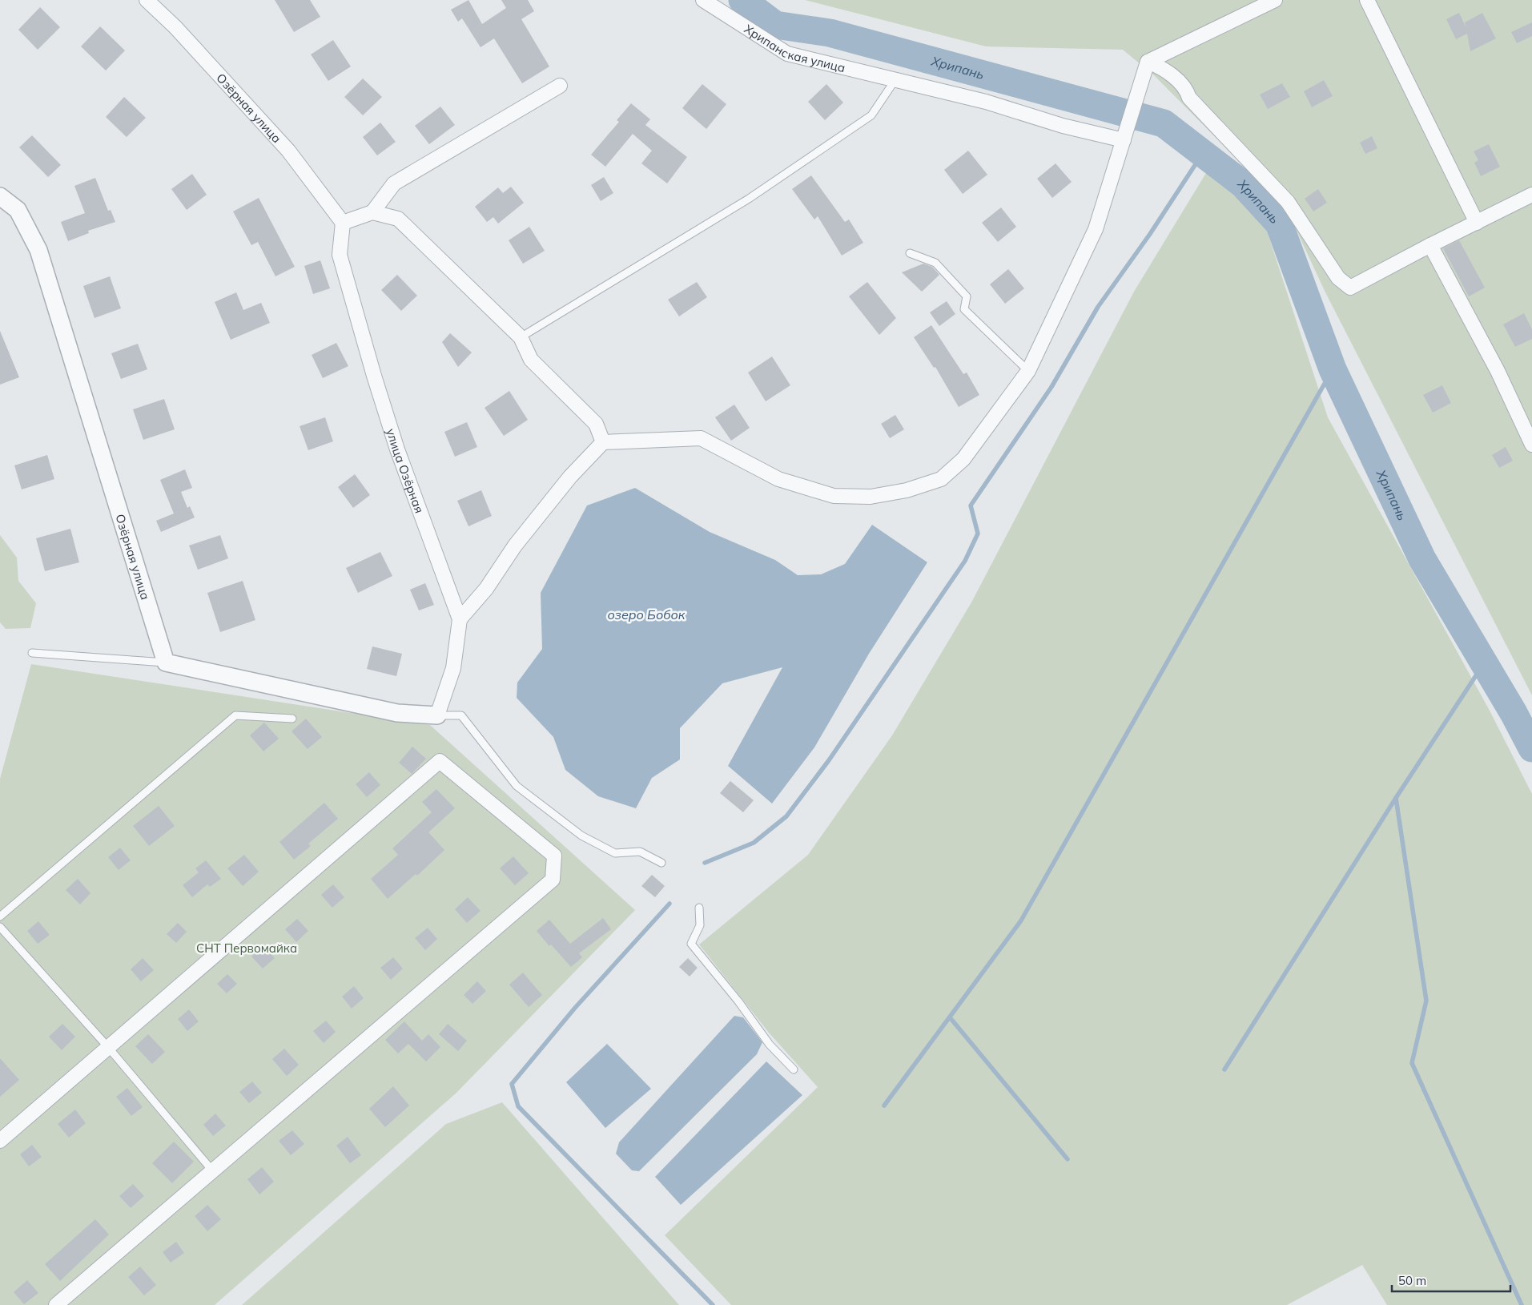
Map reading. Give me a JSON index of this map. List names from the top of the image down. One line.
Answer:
{"streets":{"street":["Хрипанская улица","Озёрная улица","улица Озёрная"]},"crossings":[["Озёрная улица","улица Озёрная"]],"water":["Хрипань","озеро Бобок"],"parks":["СНТ Первомайка"],"scale_bar":"50 m"}
